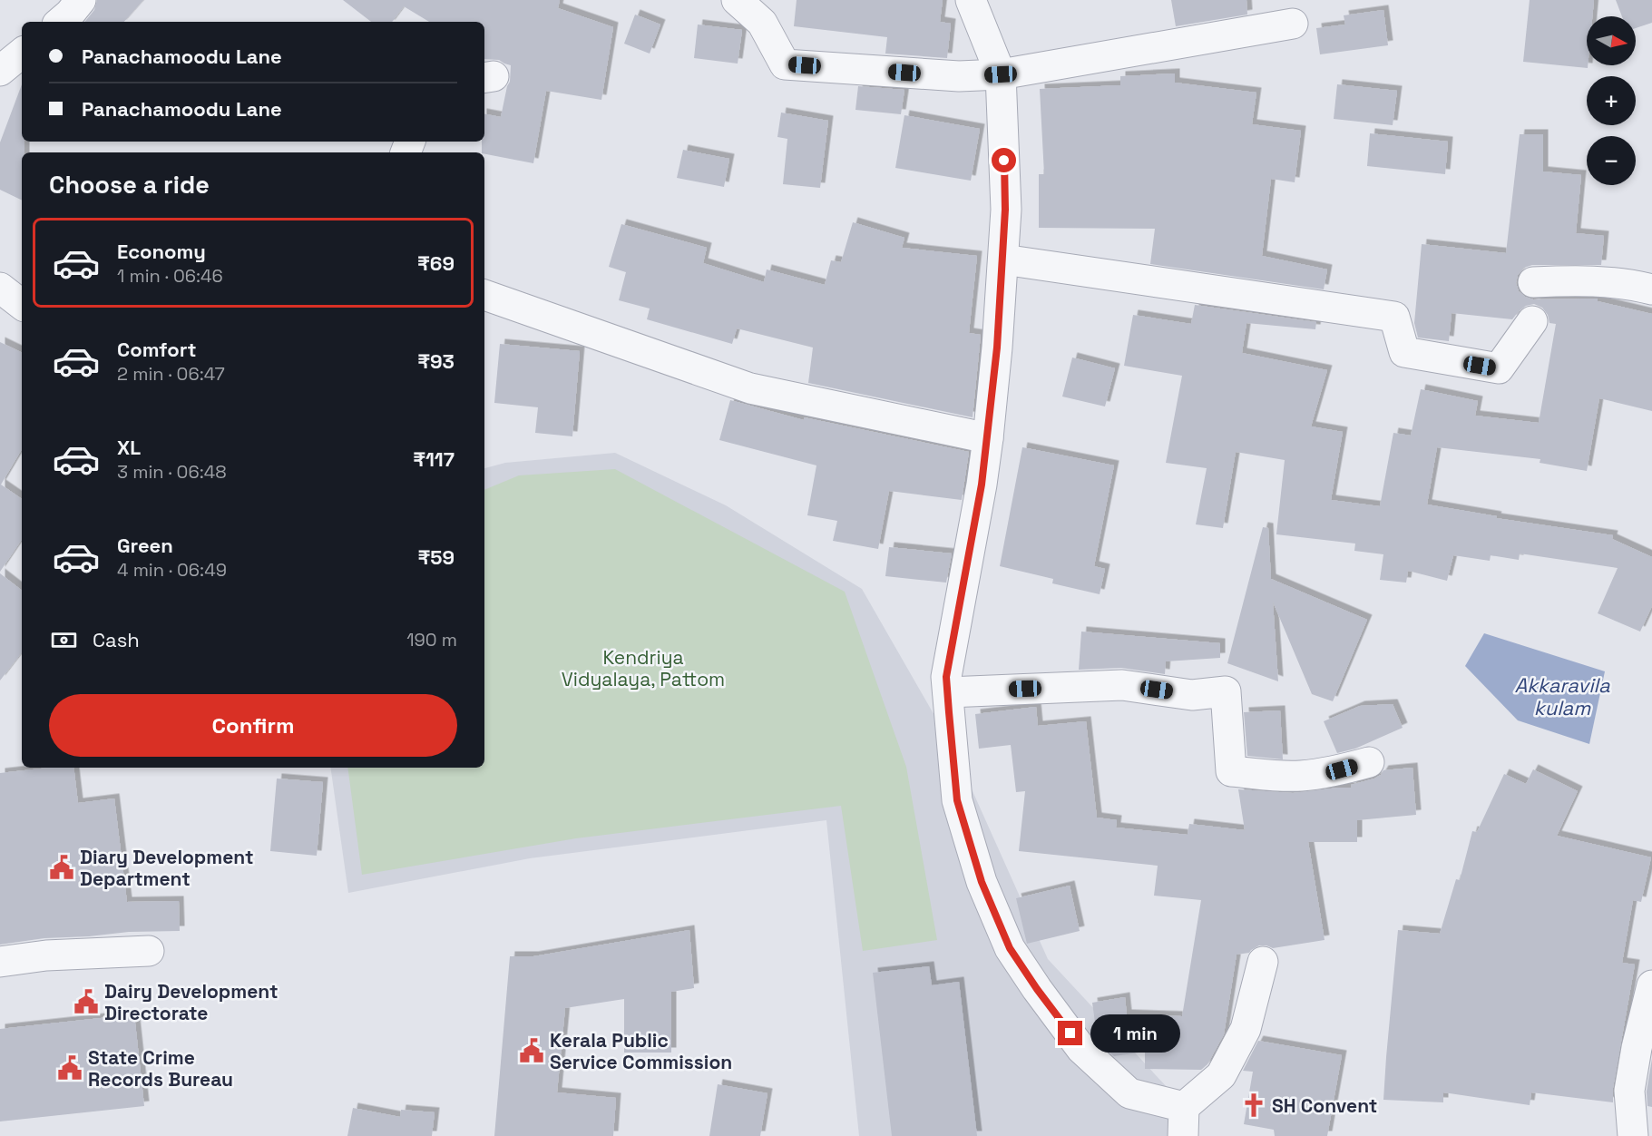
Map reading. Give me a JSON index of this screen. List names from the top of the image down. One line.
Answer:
{"water":["Akkaravila kulam"],"parks":["Kendriya Vidyalaya, Pattom"],"places":{"public building":["Diary Development Department","Dairy Development Directorate","Kerala Public Service Commission","State Crime Records Bureau"],"church":["SH Convent"]},"north":"right","page":{"map_buttons":["+","−"],"banner":["Panachamoodu Lane","Panachamoodu Lane"],"heading":"Choose a ride","list":[{"name":"Economy","note":"1 min · 06:46","value":"₹69"},{"name":"Comfort","note":"2 min · 06:47","value":"₹93"},{"name":"XL","note":"3 min · 06:48","value":"₹117"},{"name":"Green","note":"4 min · 06:49","value":"₹59"}],"pay":["Cash","190 m"],"buttons":"Confirm","bubble":"1 min"}}
